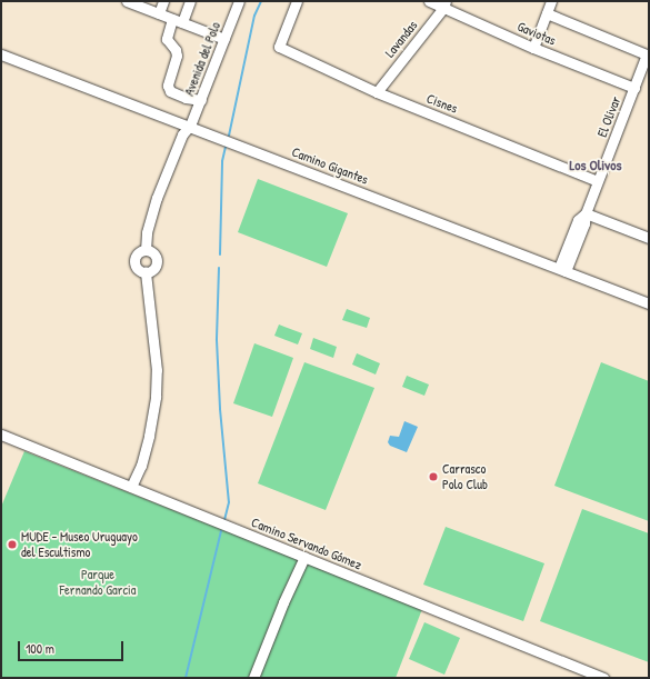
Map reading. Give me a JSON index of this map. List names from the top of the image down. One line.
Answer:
{"streets":{"street":["Gaviotas","Lavandas","Avenida del Polo","Cisnes","El Olivar","Camino Gigantes","Camino Servando Gómez"]},"crossings":[["Gaviotas","Lavandas"],["Gaviotas","El Olivar"],["Lavandas","Cisnes"],["Avenida del Polo","Camino Gigantes"],["Cisnes","El Olivar"],["El Olivar","Camino Gigantes"]],"districts":["Los Olivos"],"parks":["Parque Fernando Garcia"],"places":["Carrasco Polo Club","MUDE - Museo Uruguayo del Escultismo"],"scale_bar":"100 m"}
